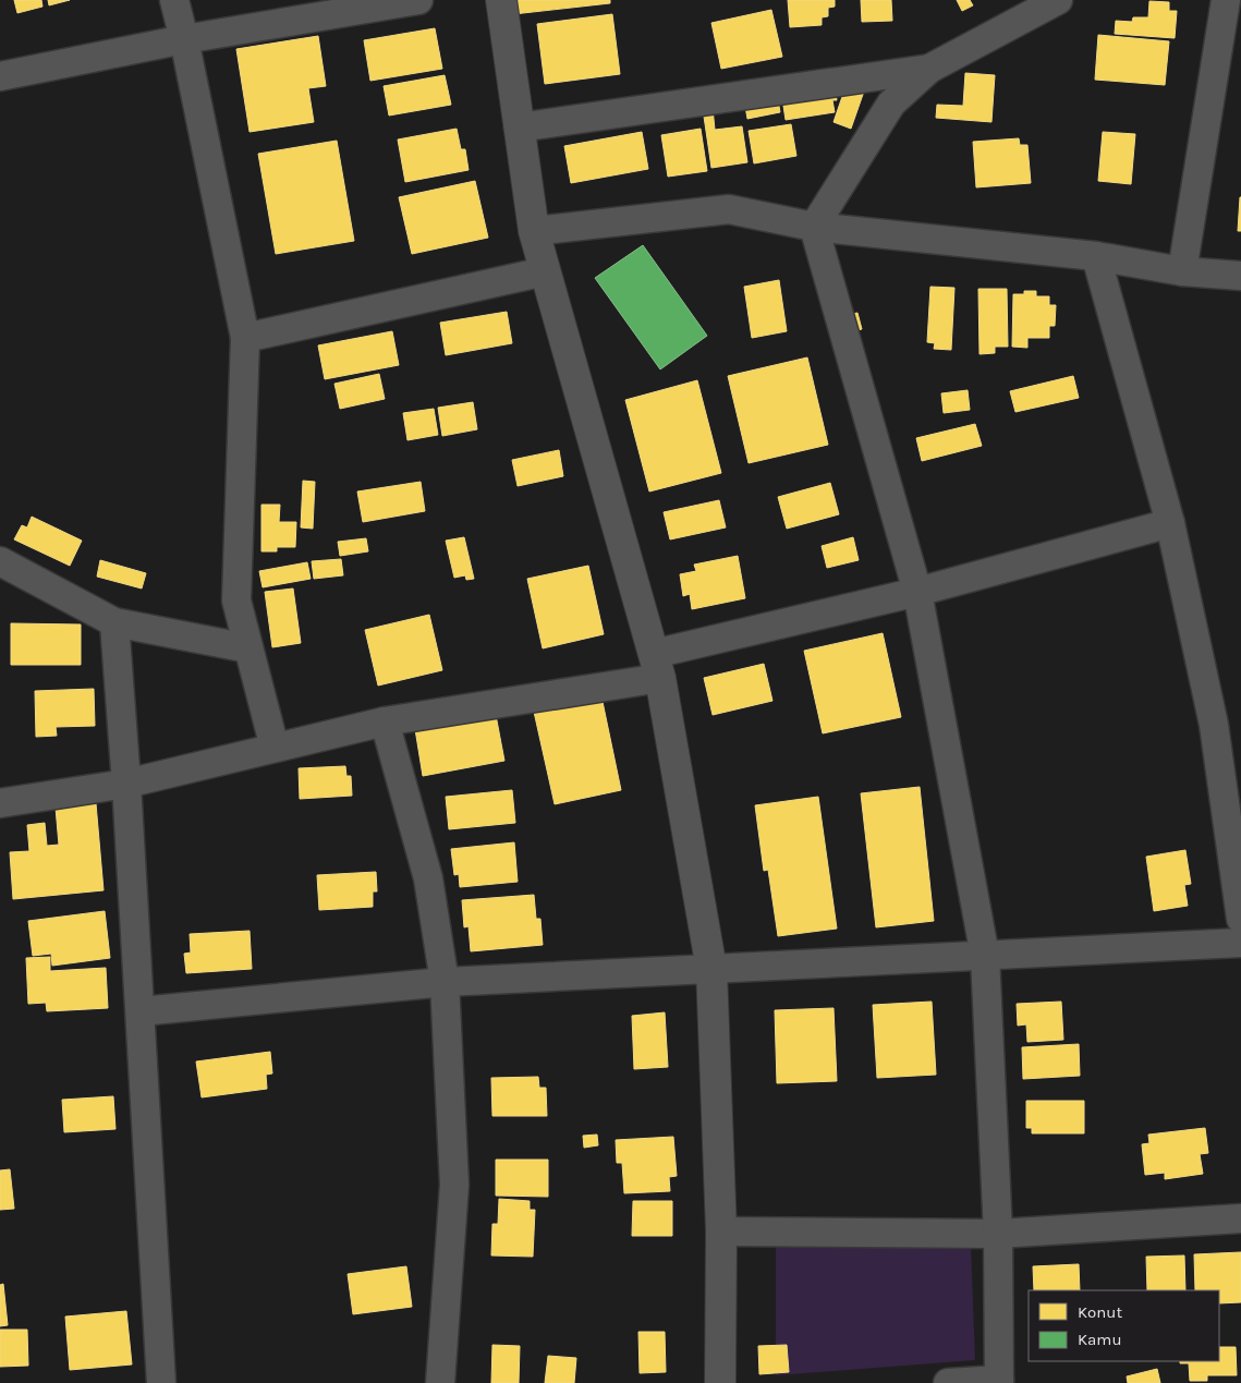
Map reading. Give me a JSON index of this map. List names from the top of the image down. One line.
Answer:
{"legend":["Konut","Kamu"]}
